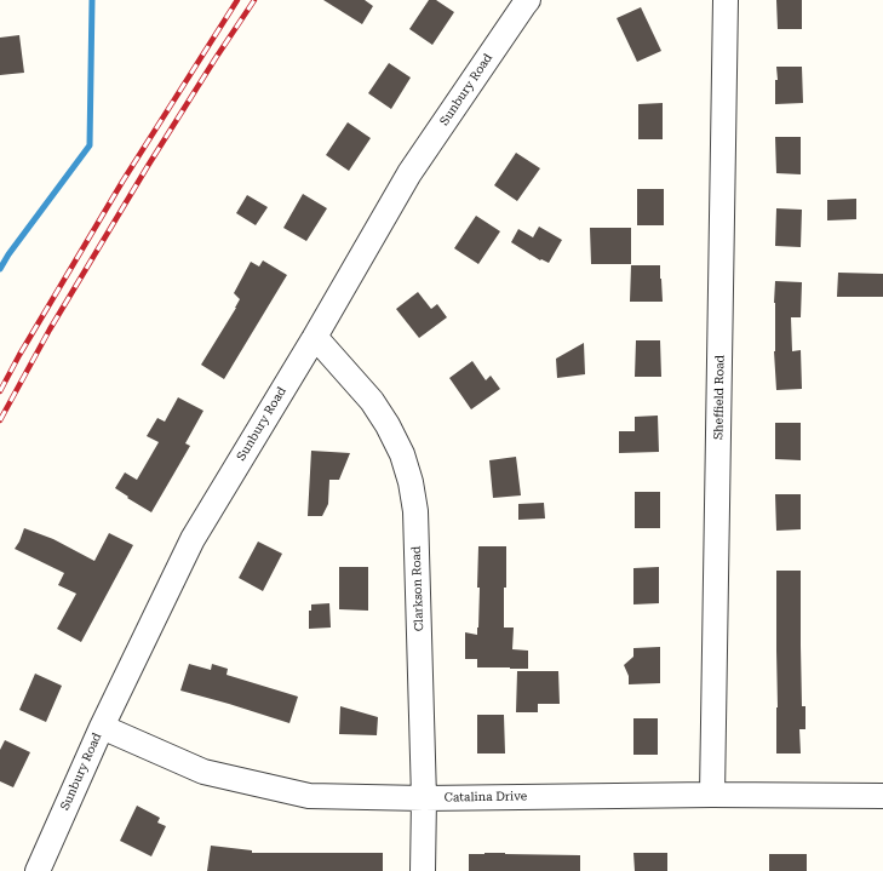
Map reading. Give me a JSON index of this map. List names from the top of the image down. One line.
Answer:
{"streets":{"street":["Sunbury Road","Sheffield Road","Clarkson Road","Catalina Drive"]},"crossings":[["Sunbury Road","Clarkson Road"],["Sunbury Road","Catalina Drive"],["Sheffield Road","Catalina Drive"],["Clarkson Road","Catalina Drive"]]}
